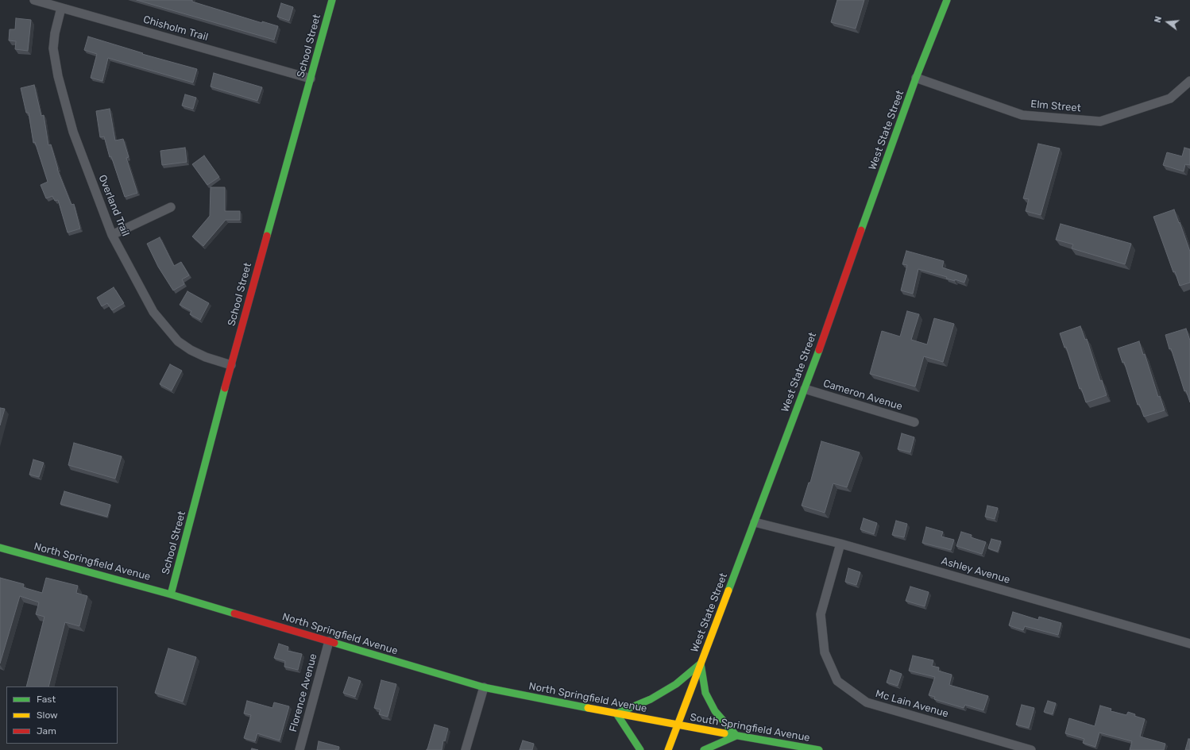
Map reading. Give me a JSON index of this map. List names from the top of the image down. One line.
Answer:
{"streets":{"main road":["School Street","West State Street","North Springfield Avenue","South Springfield Avenue"],"street":["Chisholm Trail","Elm Street","Overland Trail","Cameron Avenue","Ashley Avenue","Florence Avenue","Mc Lain Avenue"]},"crossings":[["Chisholm Trail","School Street"],["Chisholm Trail","Overland Trail"],["School Street","Overland Trail"],["School Street","North Springfield Avenue"],["Elm Street","West State Street"],["West State Street","Cameron Avenue"],["West State Street","North Springfield Avenue"],["West State Street","Ashley Avenue"],["West State Street","South Springfield Avenue"],["North Springfield Avenue","Florence Avenue"],["North Springfield Avenue","South Springfield Avenue"],["Ashley Avenue","Mc Lain Avenue"]],"legend":["Fast","Slow","Jam"],"north":"left"}
